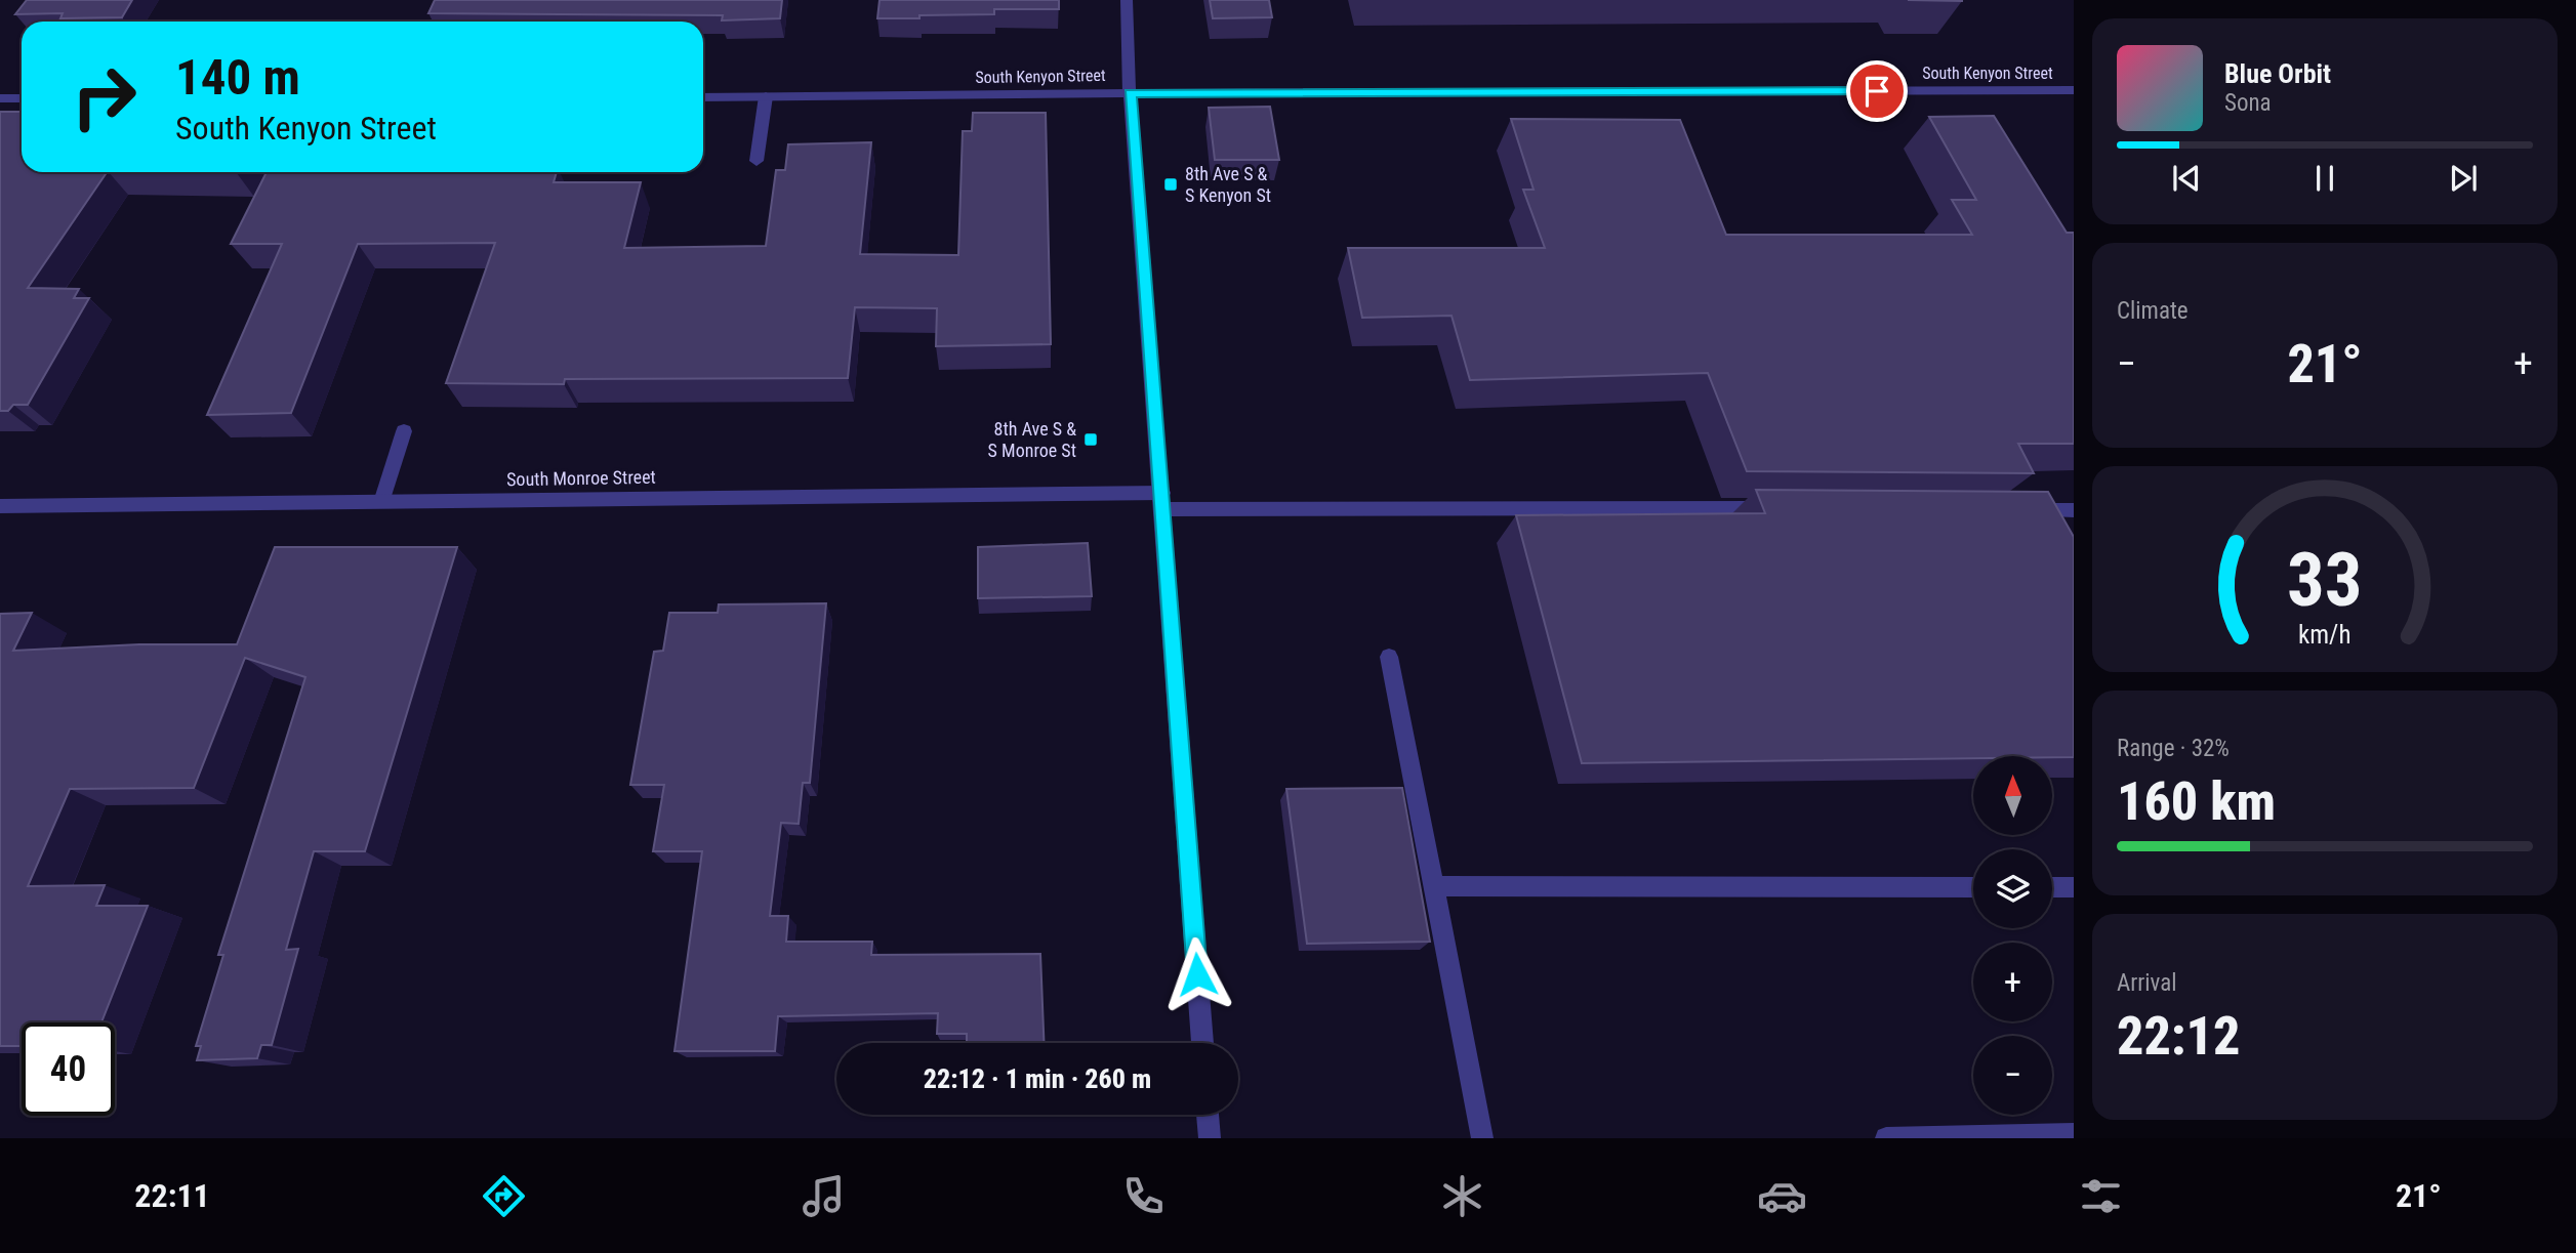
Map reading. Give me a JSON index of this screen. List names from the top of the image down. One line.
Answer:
{"streets":{"street":["South Kenyon Street","South Monroe Street"]},"places":{"transit":["8th Ave S & S Kenyon St","8th Ave S & S Monroe St"]},"north":"top","page":{"turn":["140 m","South Kenyon Street"],"song":["Blue Orbit","Sona"],"tile":["Climate",["Range · 32%","160 km"],["Arrival","22:12"]],"heat":["−","21°","+"],"map_buttons":["+","−"],"limit":"40","trip":"22:12 · 1 min · 260 m","tabs":["22:11","21°"],"gauge":["33","km/h"]}}
